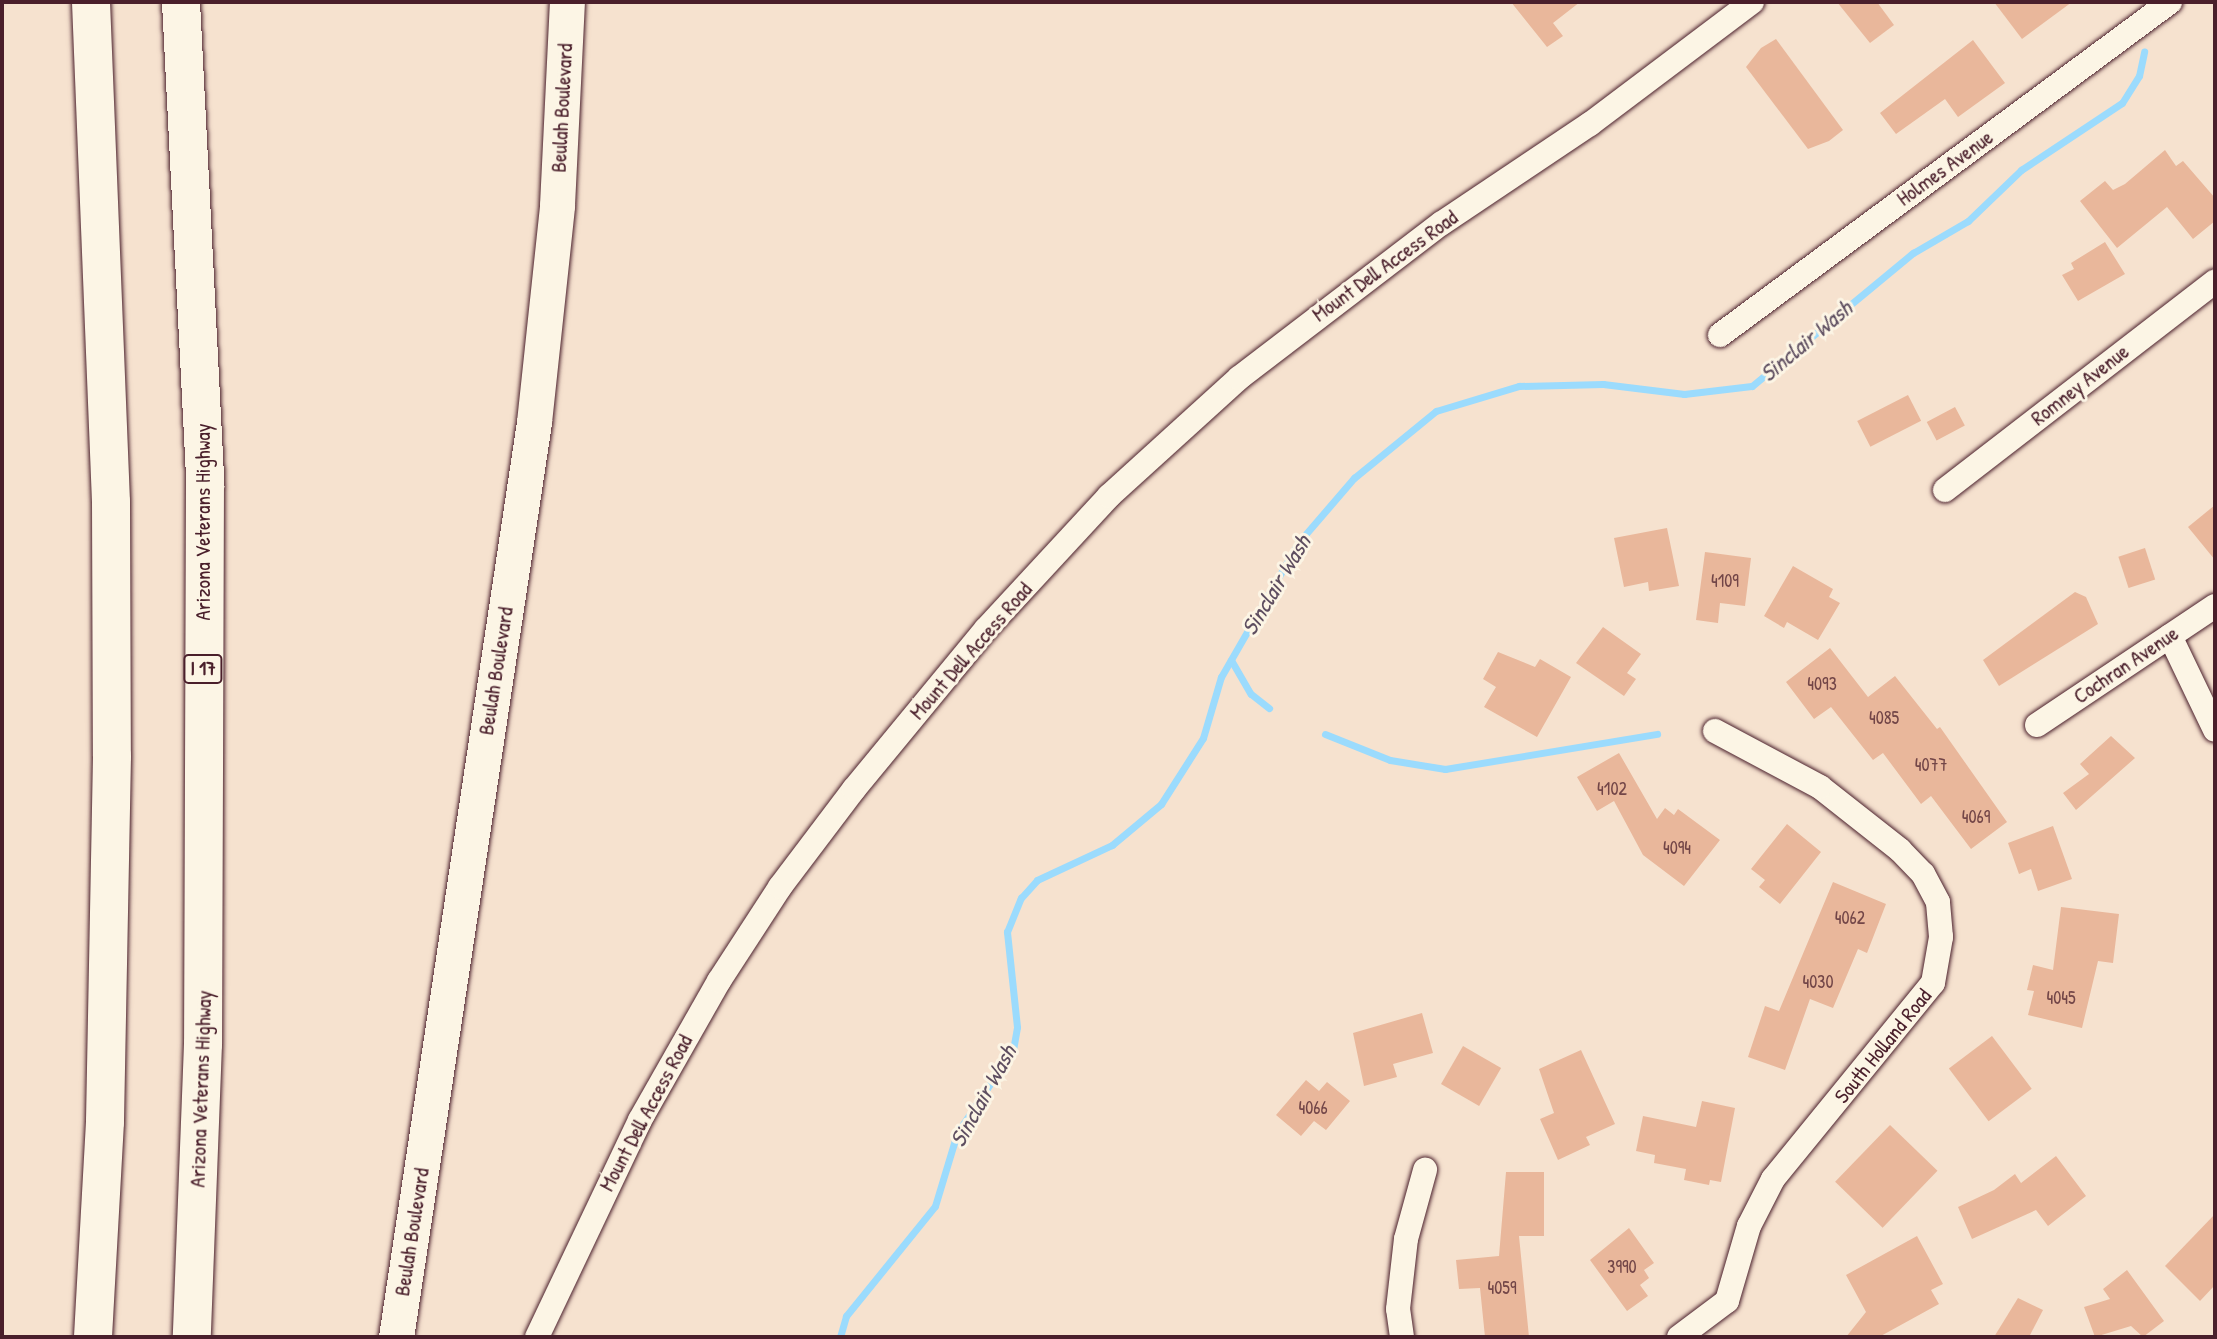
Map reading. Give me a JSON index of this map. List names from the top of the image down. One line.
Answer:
{"streets":{"highway":["Arizona Veterans Highway","I 17"],"main road":["Beulah Boulevard"],"street":["Holmes Avenue","Mount Dell Access Road","Romney Avenue","Cochran Avenue","South Holland Road"]},"water":["Sinclair Wash"],"house_numbers":["4109","4093","4085","4077","4102","4069","4094","4062","4030","4045","4066","3990","4059"]}
